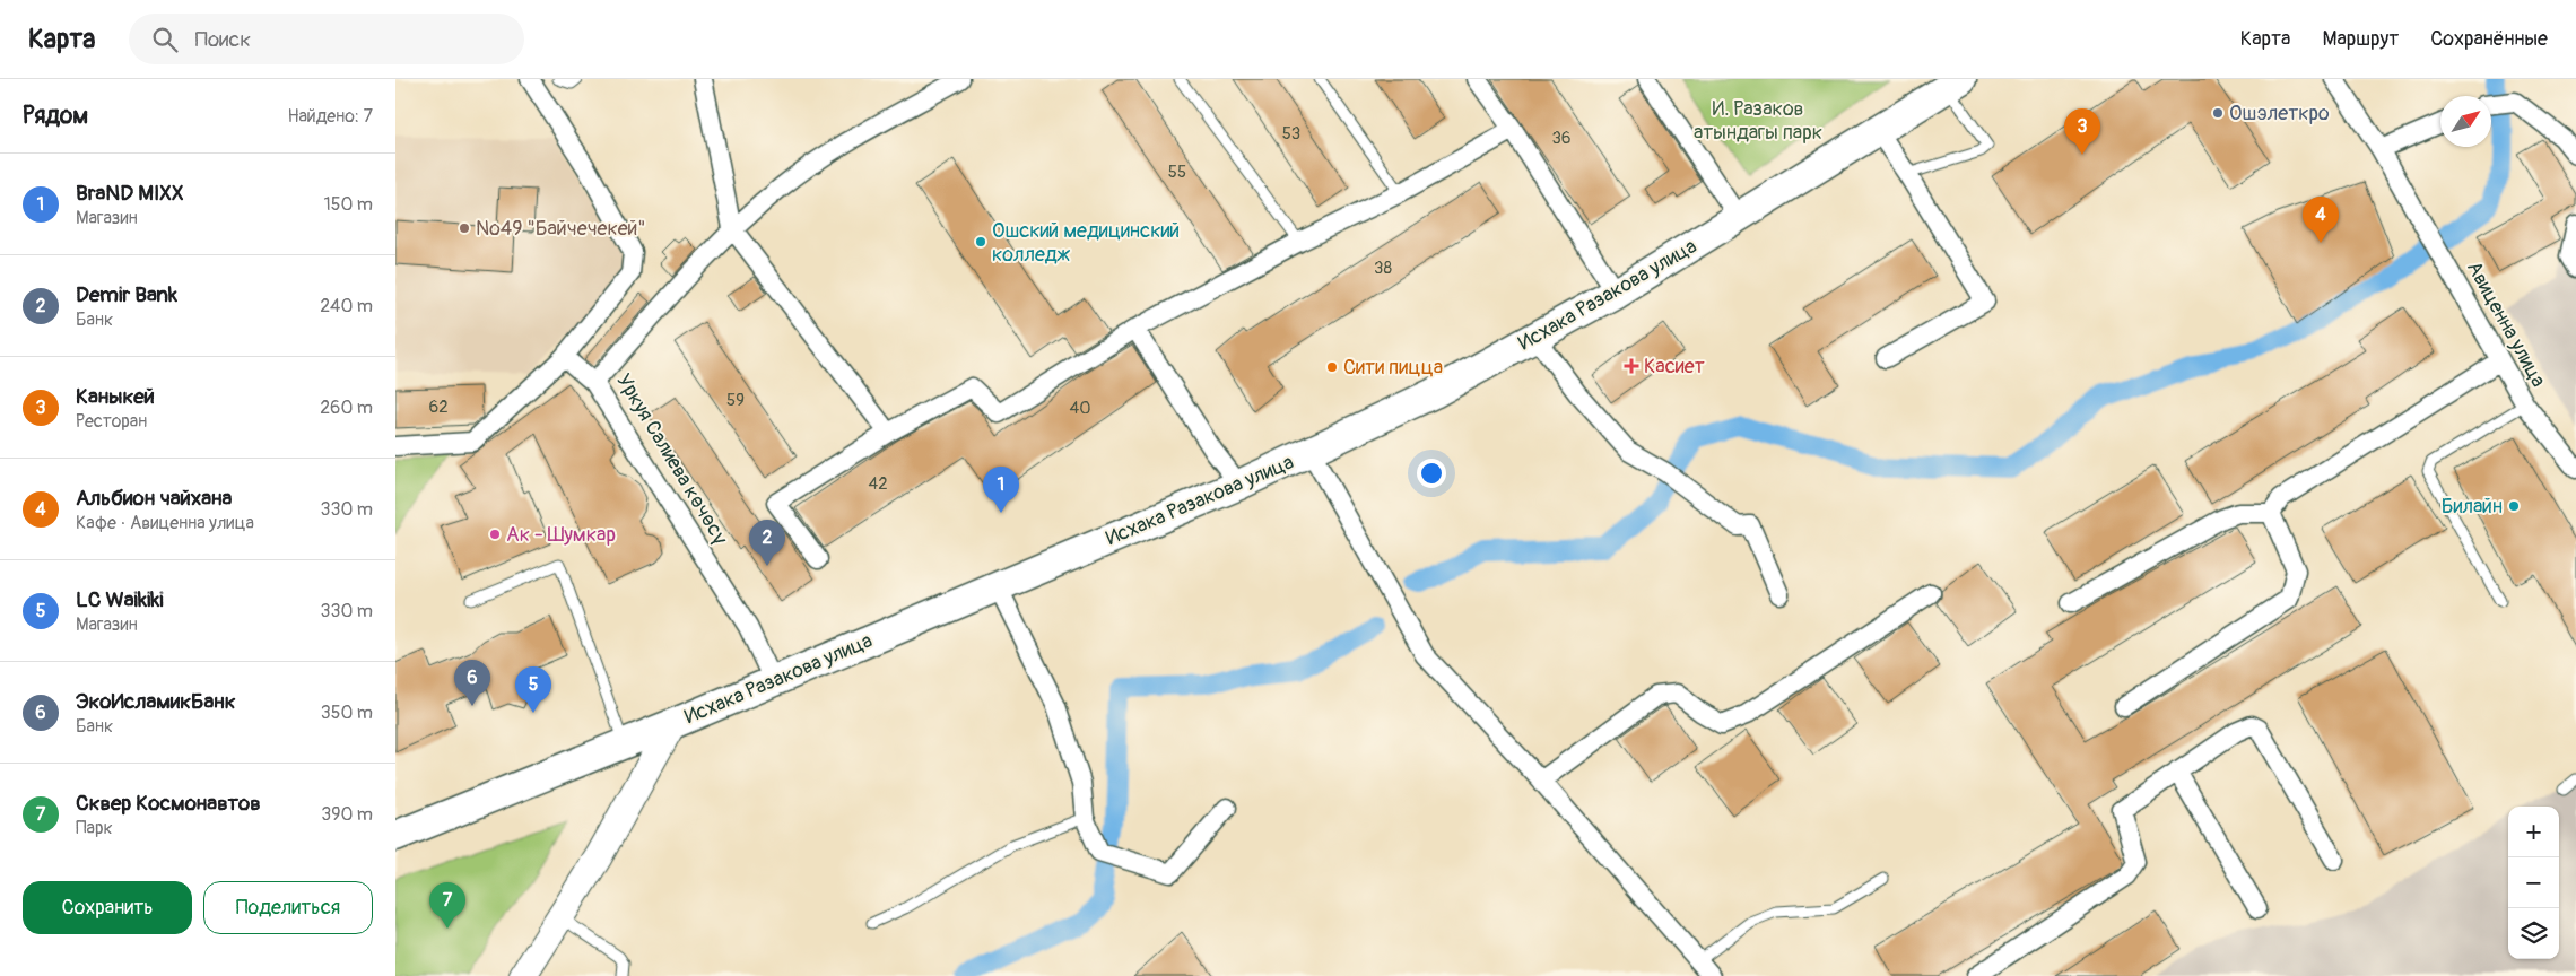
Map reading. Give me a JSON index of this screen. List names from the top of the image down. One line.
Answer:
{"streets":{"main road":["Исхака Разакова улица"],"street":["Авиценна улица","Уркуя Салиева көчөсү"]},"crossings":[["Исхака Разакова улица","Уркуя Салиева көчөсү"]],"parks":["И. Разаков атындагы парк"],"places":{"other":["Ошэлеткро","№49 \"Байчечекей\"","Ошский медицинский колледж","Сити пицца","Билайн","Ак - Шумкар"],"health":["Касиет"]},"house_numbers":["53","36","55","38","59","62","40","42"],"north":"top right","page":{"header":"Карта","search":"Поиск","nav":["Карта","Маршрут","Сохранённые"],"heading":["Рядом","Найдено: 7"],"pins":["3","4","1","2","6","5","7"],"list":[{"mark":"1","name":"BraND MIXX","note":"Магазин","value":"150 m"},{"mark":"2","name":"Demir Bank","note":"Банк","value":"240 m"},{"mark":"3","name":"Каныкей","note":"Ресторан","value":"260 m"},{"mark":"4","name":"Альбион чайхана","note":"Кафе · Авиценна улица","value":"330 m"},{"mark":"5","name":"LC Waikiki","note":"Магазин","value":"330 m"},{"mark":"6","name":"ЭкоИсламикБанк","note":"Банк","value":"350 m"},{"mark":"7","name":"Сквер Космонавтов","note":"Парк","value":"390 m"}],"map_buttons":["+","−"],"buttons":["Сохранить","Поделиться"]}}
